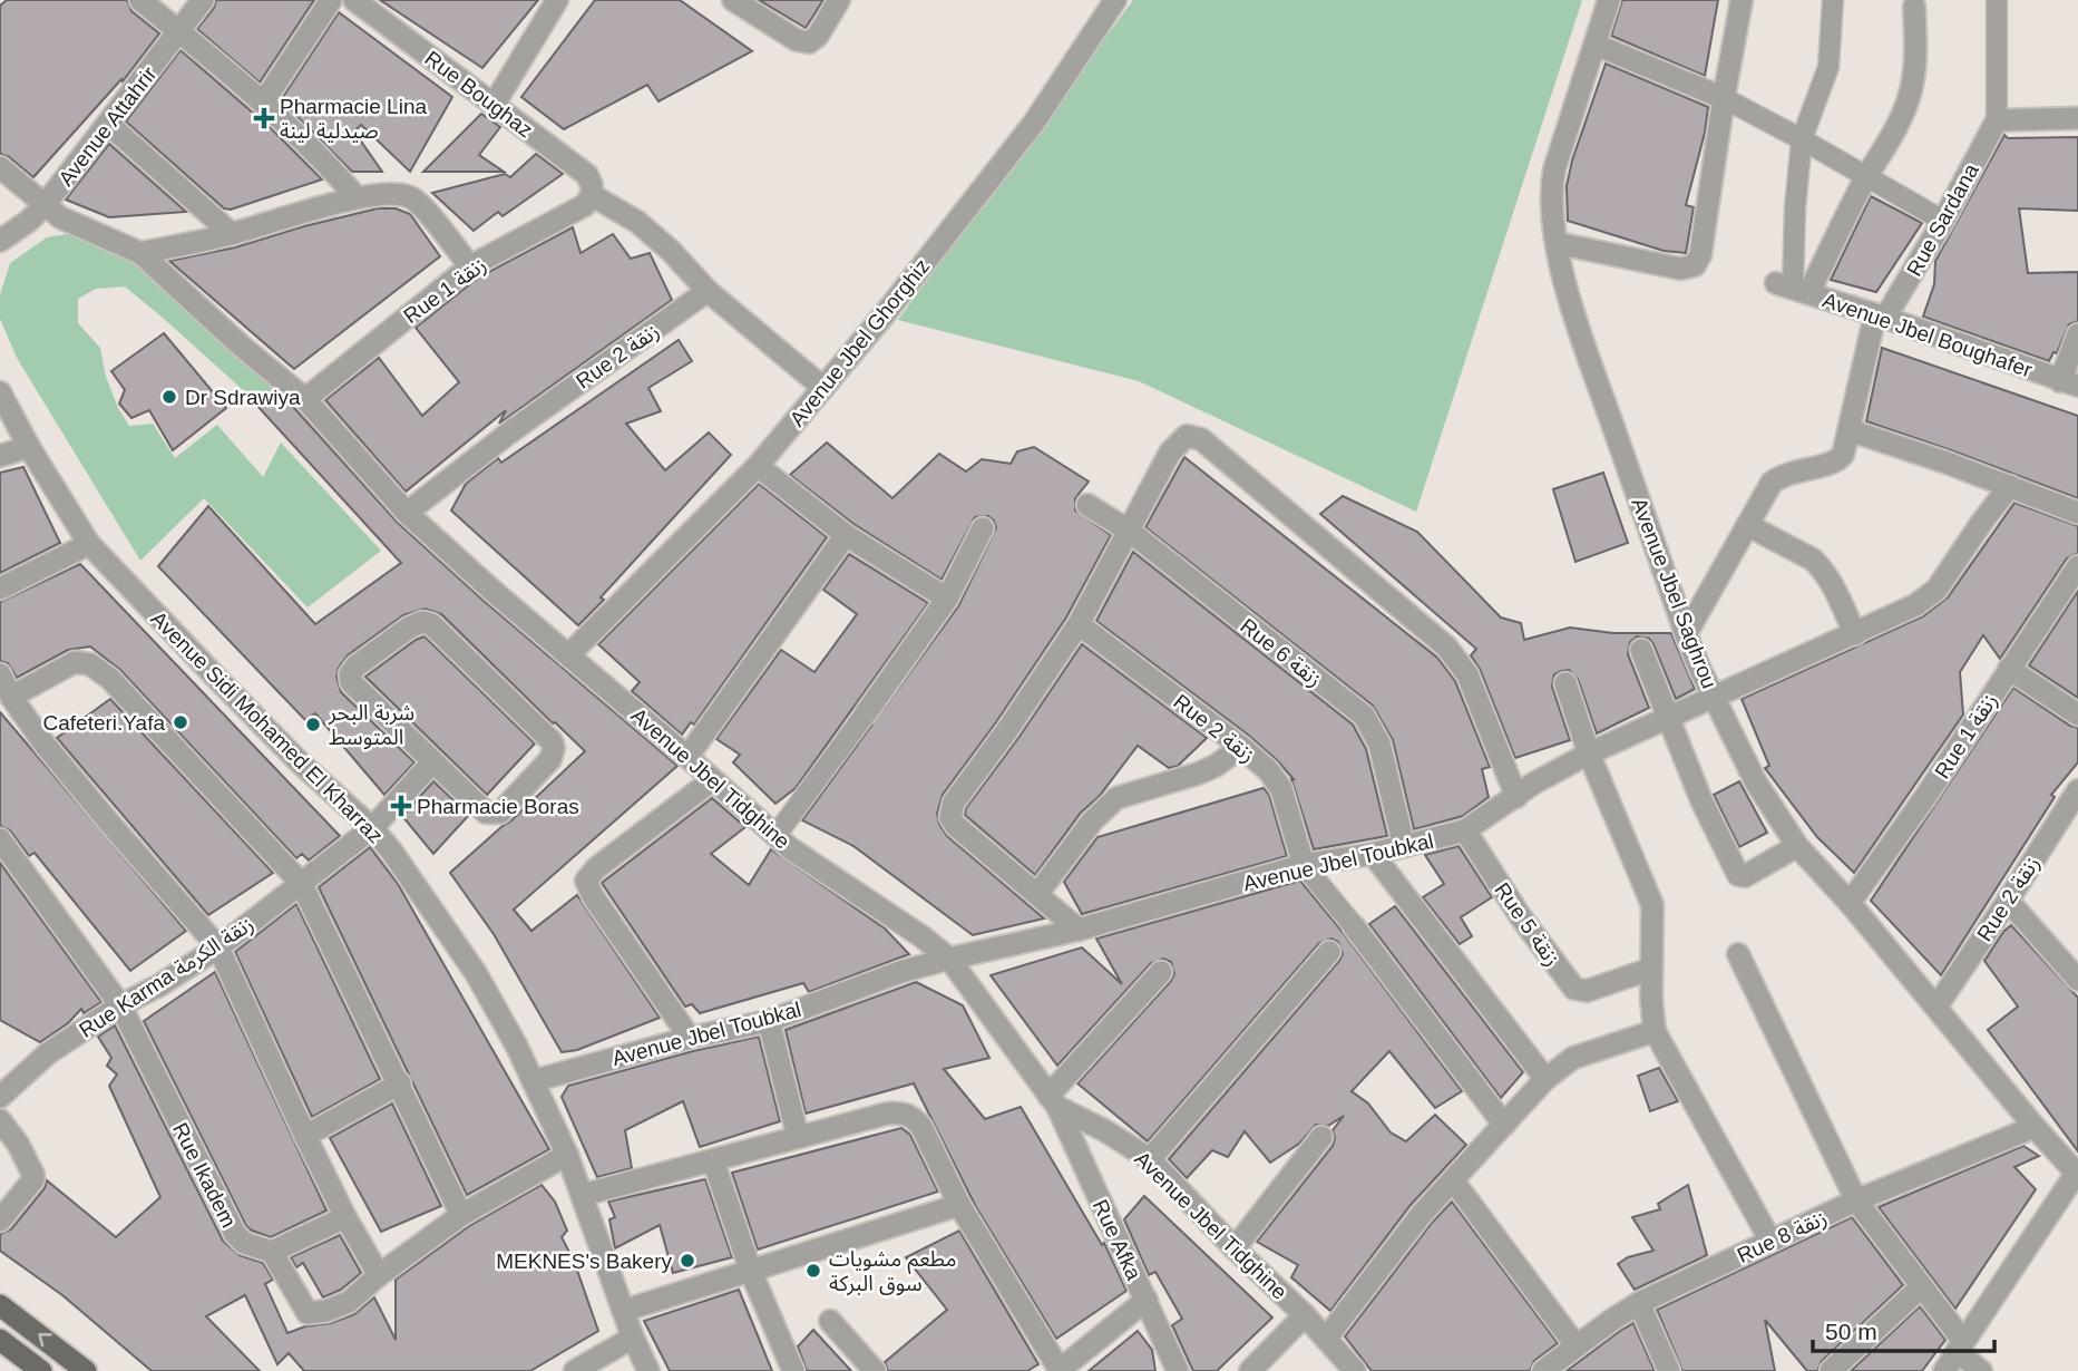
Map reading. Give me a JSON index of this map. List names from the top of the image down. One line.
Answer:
{"streets":{"street":["Rue Boughaz","Avenue Attahrir","Rue Sardana","Rue 1 زنقة","Avenue Jbel Boughafer","Avenue Jbel Ghorghiz","Rue 2 زنقة","Avenue Jbel Saghrou","Rue 6 زنقة","Avenue Sidi Mohamed El Kharraz","Avenue Jbel Tidghine","Avenue Jbel Toubkal","Rue 5 زنقة","Rue Karma زنقة الكرمة","Rue Ikadem","Rue 8 زنقة","Rue Afka"]},"crossings":[["Rue Boughaz","Rue 1 زنقة"],["Avenue Attahrir","Avenue Jbel Tidghine"],["Rue Sardana","Avenue Jbel Boughafer"],["Rue 1 زنقة","Avenue Jbel Saghrou"],["Rue 1 زنقة","Avenue Jbel Tidghine"],["Avenue Jbel Ghorghiz","Avenue Jbel Tidghine"],["Rue 2 زنقة","Avenue Jbel Saghrou"],["Rue 2 زنقة","Avenue Jbel Tidghine"],["Rue 2 زنقة","Avenue Jbel Toubkal"],["Avenue Jbel Saghrou","Avenue Jbel Toubkal"],["Avenue Jbel Saghrou","Rue 8 زنقة"],["Rue 6 زنقة","Avenue Jbel Toubkal"],["Avenue Sidi Mohamed El Kharraz","Avenue Jbel Toubkal"],["Avenue Sidi Mohamed El Kharraz","Rue Karma زنقة الكرمة"],["Avenue Jbel Tidghine","Avenue Jbel Toubkal"],["Avenue Jbel Tidghine","Rue Afka"],["Avenue Jbel Toubkal","Rue 5 زنقة"],["Rue Karma زنقة الكرمة","Rue Ikadem"]],"places":{"health":["Pharmacie Lina صيدلية لينة","Pharmacie Boras"],"other":["Dr Sdrawiya","Cafeteri.Yafa","شربة البحر المتوسط","MEKNES's Bakery","مطعم مشويات سوق البركة"]},"scale_bar":"50 m"}
